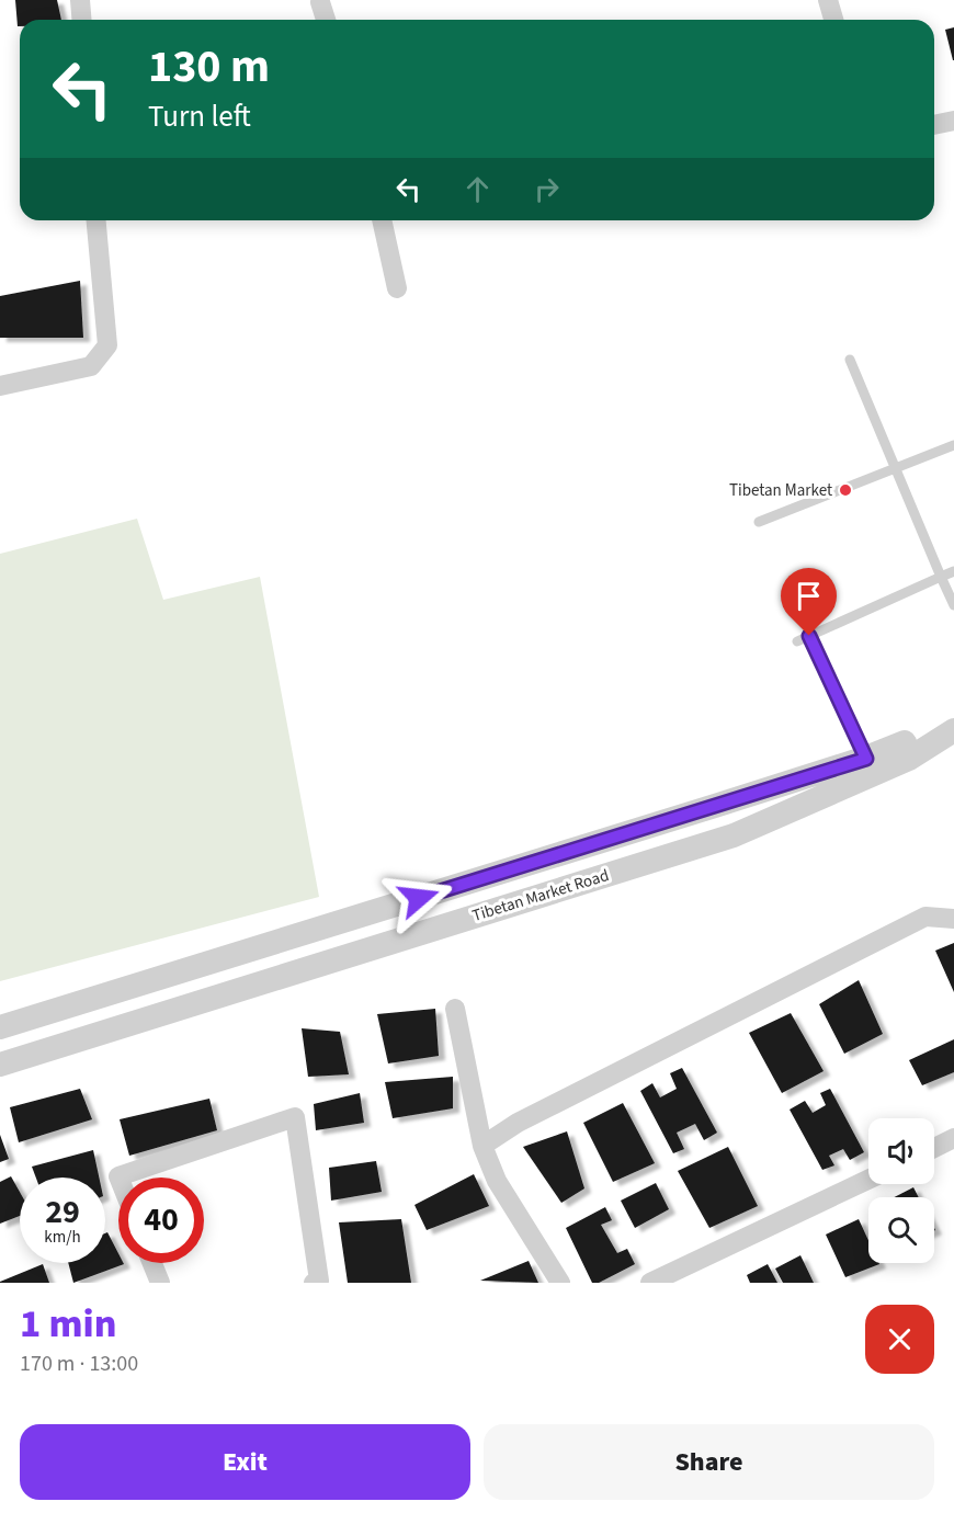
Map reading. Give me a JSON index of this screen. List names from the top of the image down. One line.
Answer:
{"streets":{"street":["Tibetan Market Road"]},"places":["Tibetan Market"],"page":{"turn":["130 m","Turn left"],"speed":"29 km/h","limit":"40","heading":["1 min","170 m · 13:00"],"buttons":["Exit","Share"]}}
